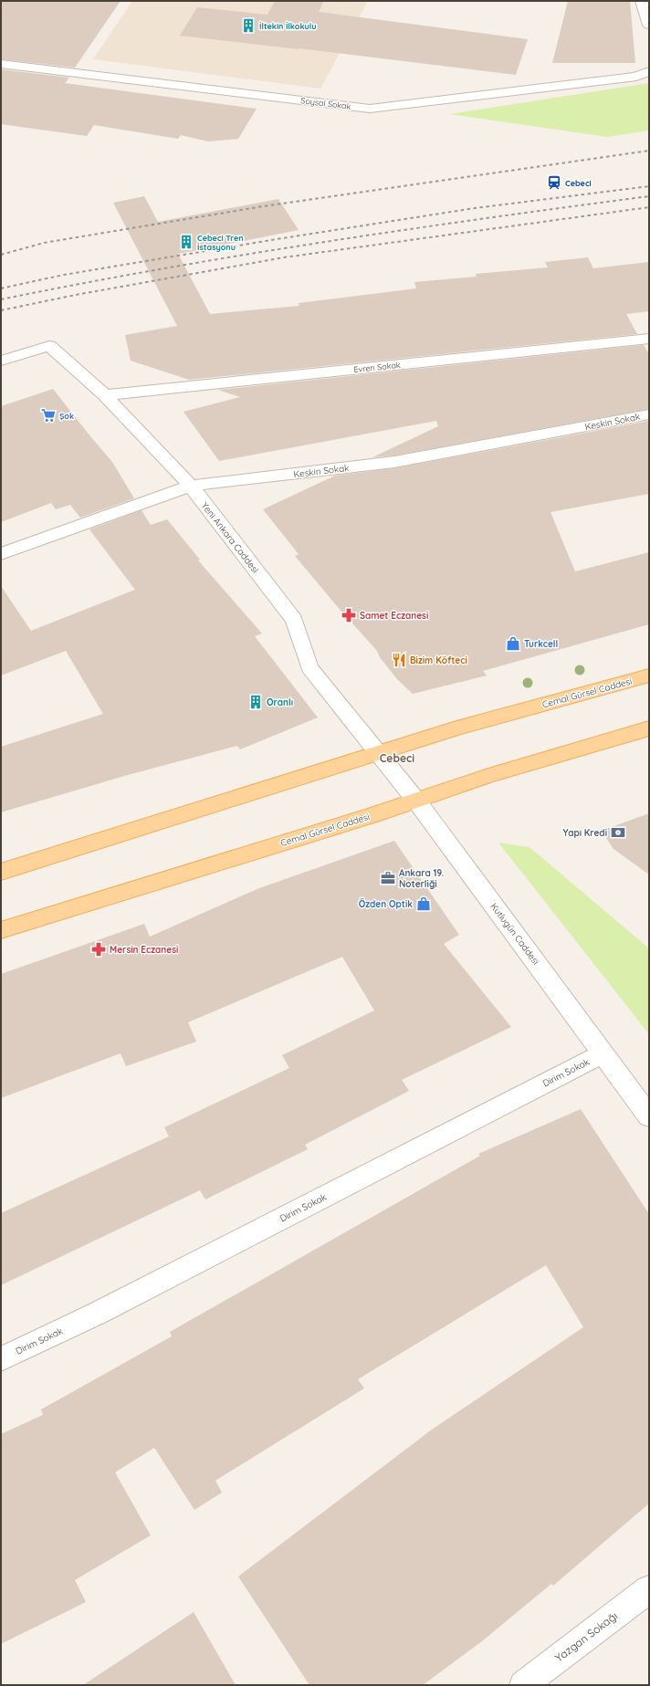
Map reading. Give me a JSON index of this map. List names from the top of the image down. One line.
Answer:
{"streets":{"main road":["Cemal Gürsel Caddesi"],"street":["Soysal Sokak","Evren Sokak","Keskin Sokak","Yeni Ankara Caddesi","Kutlugün Caddesi","Dirim Sokak","Yazgan Sokağı"]},"crossings":[["Evren Sokak","Yeni Ankara Caddesi"],["Keskin Sokak","Yeni Ankara Caddesi"],["Yeni Ankara Caddesi","Cemal Gürsel Caddesi"],["Yeni Ankara Caddesi","Kutlugün Caddesi"],["Cemal Gürsel Caddesi","Kutlugün Caddesi"],["Kutlugün Caddesi","Dirim Sokak"]],"districts":["Cebeci"],"places":{"building":["İltekin İlkokulu","Cebeci Tren İstasyonu","Oranlı"],"station":["Cebeci"],"supermarket":["Şok"],"pharmacy":["Samet Eczanesi","Mersin Eczanesi"],"shop":["Turkcell","Özden Optik"],"restaurant":["Bizim Köfteci"],"bank":["Yapı Kredi"],"office":["Ankara 19. Noterliği"]}}
